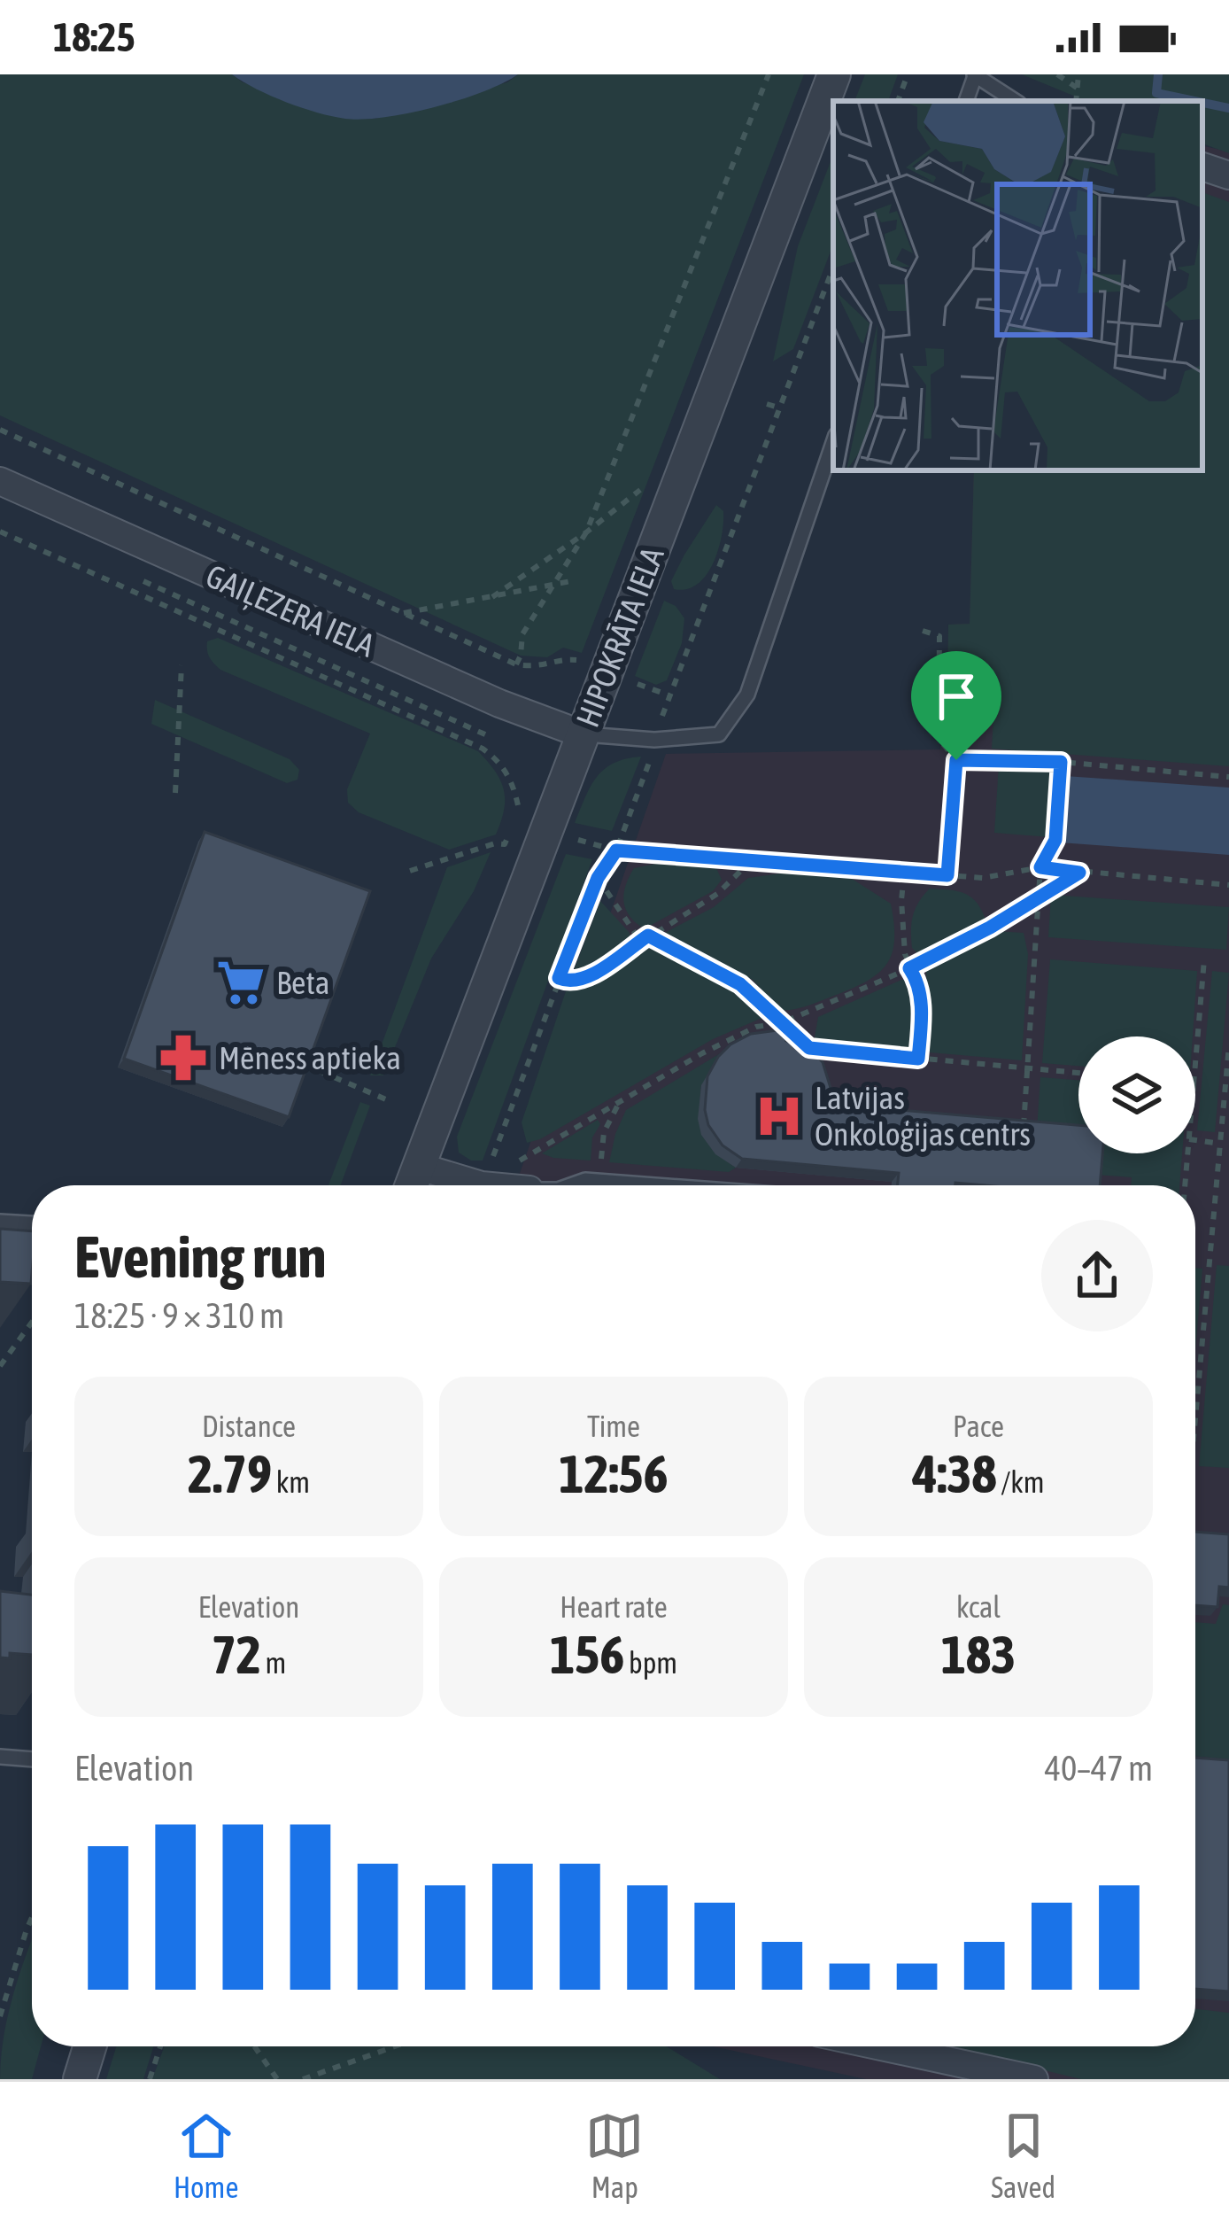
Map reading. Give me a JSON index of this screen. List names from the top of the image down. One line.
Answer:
{"streets":{"street":["GAIĻEZERA IELA","HIPOKRĀTA IELA"]},"crossings":[["GAIĻEZERA IELA","HIPOKRĀTA IELA"]],"places":{"supermarket":["Beta"],"pharmacy":["Mēness aptieka"],"hospital":["Latvijas Onkoloģijas centrs"]},"page":{"status":"18:25","heading":["Evening run","18:25 · 9 × 310 m"],"stats":[["Distance","2.79 km"],["Time","12:56"],["Pace","4:38 /km"],["Elevation","72 m"],["Heart rate","156 bpm"],["kcal","183"]],"chart":["Elevation","40–47 m"],"tabs":["Home","Map","Saved"]}}
